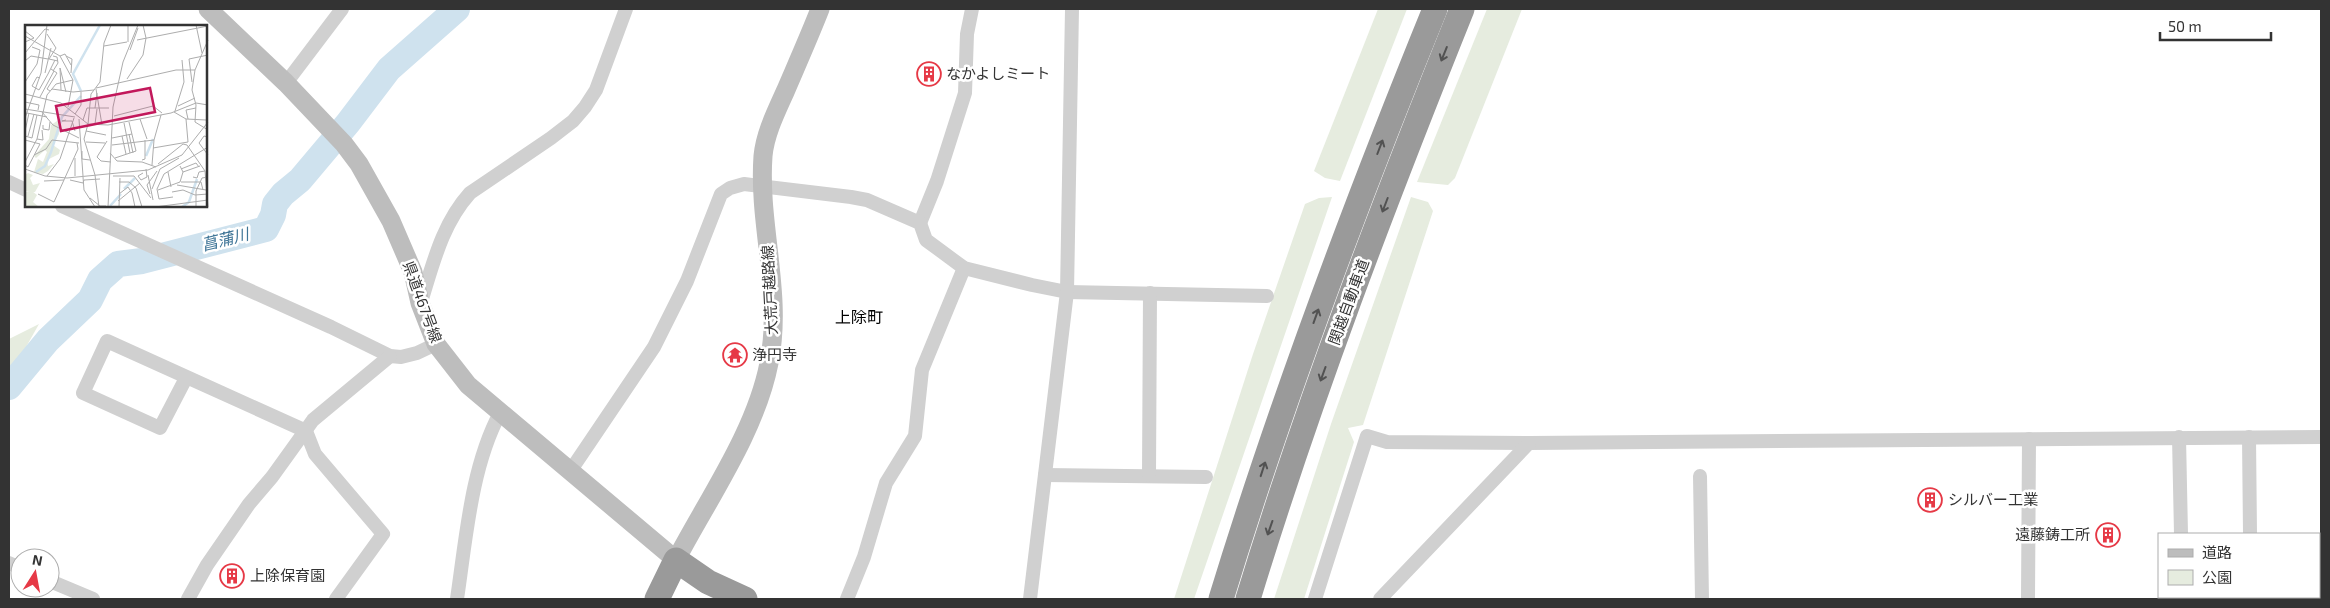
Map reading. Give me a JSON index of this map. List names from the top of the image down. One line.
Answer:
{"streets":{"highway":["関越自動車道"],"main road":["大荒戸越路線","県道467号線"]},"crossings":[["大荒戸越路線","県道467号線"]],"districts":["上除町"],"water":["菖蒲川"],"places":{"building":["なかよしミート","シルバー工業","遠藤鋳工所","上除保育園"],"temple":["浄円寺"]},"legend":["道路","公園"],"scale_bar":"50 m","north":"top"}
